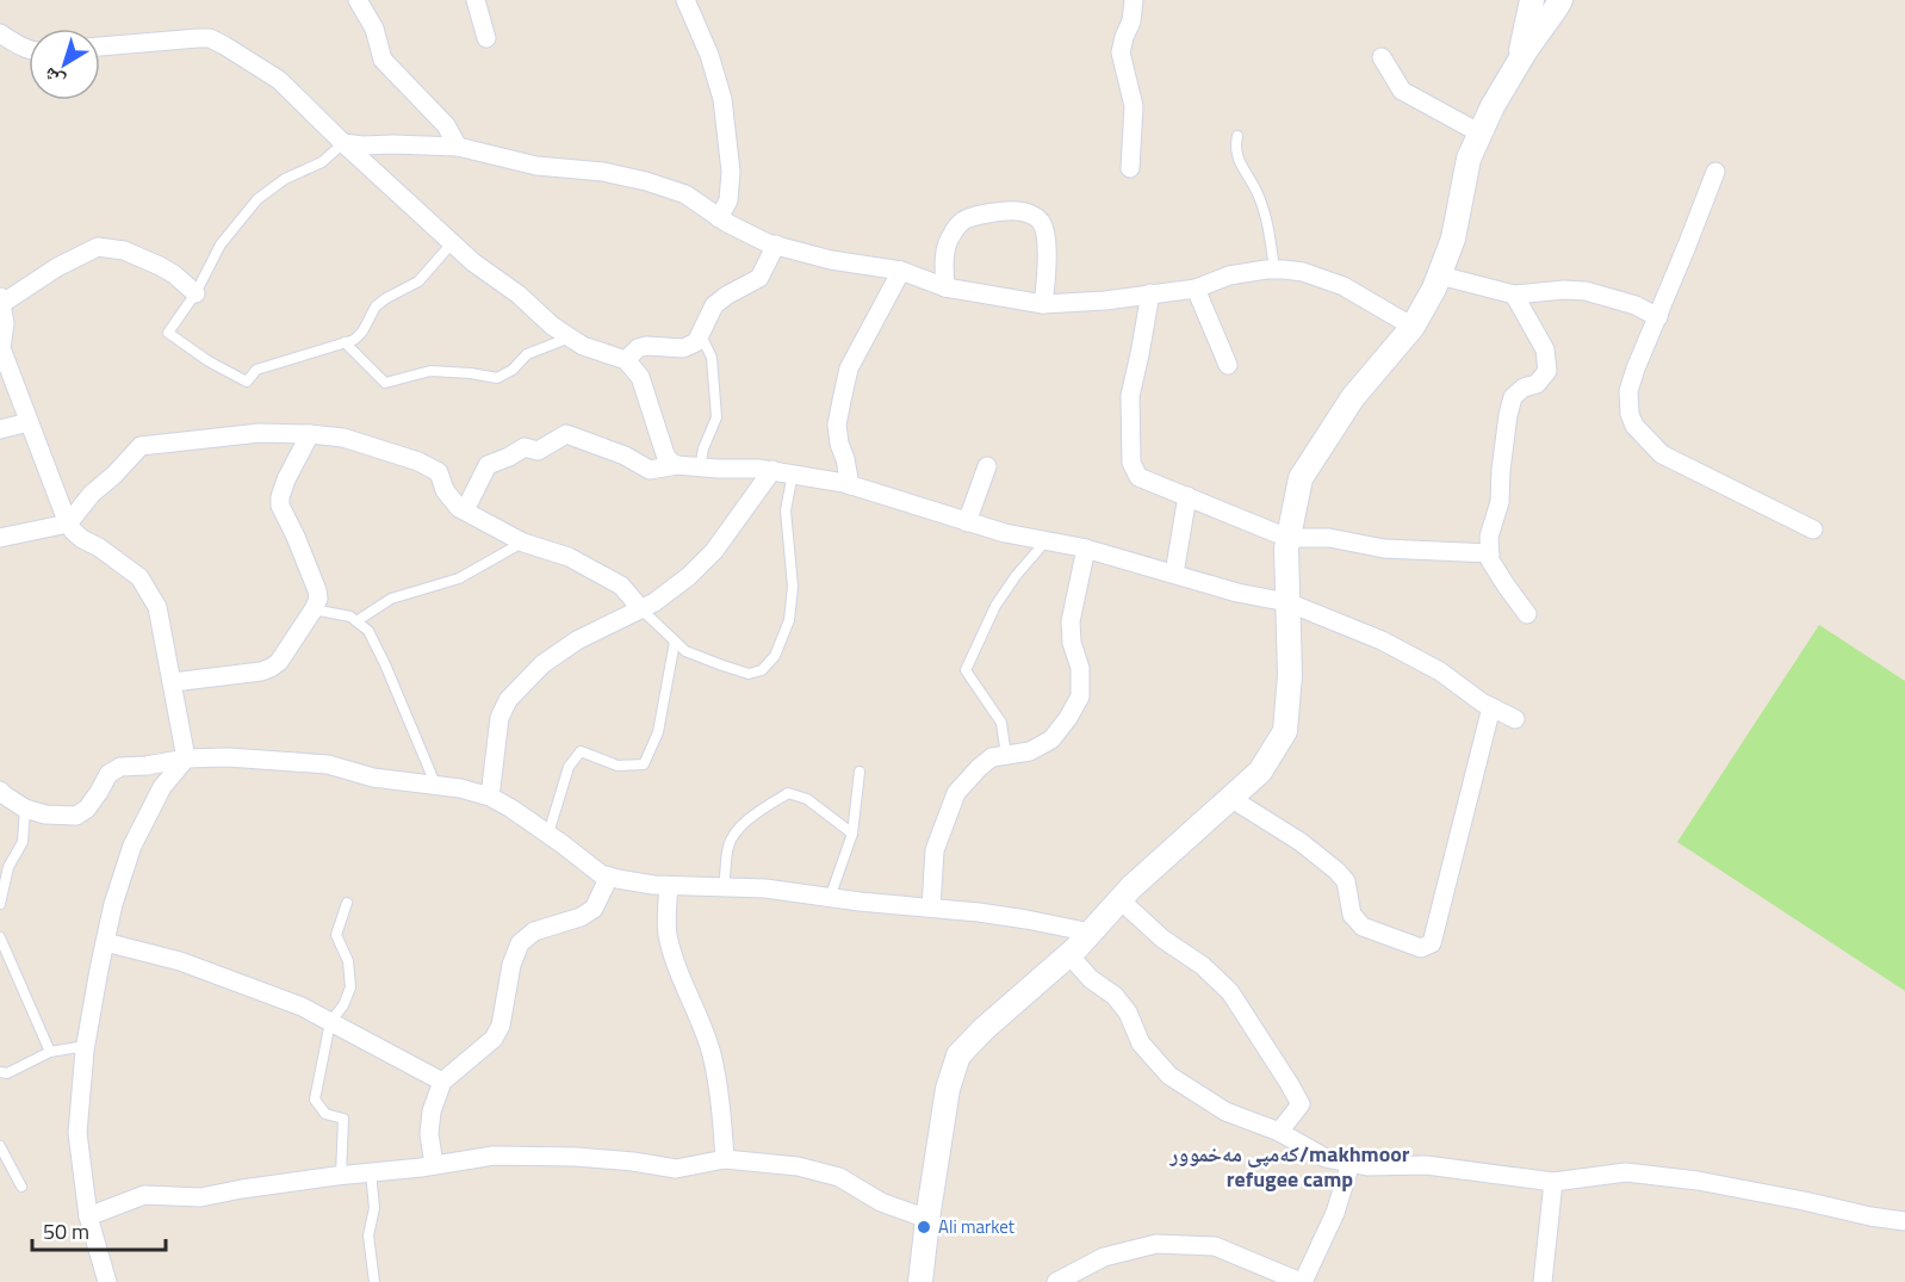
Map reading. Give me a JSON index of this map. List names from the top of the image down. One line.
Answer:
{"districts":["کەمپی مەخموور/makhmoor refugee camp"],"places":["Ali market"],"scale_bar":"50 m","north":"bottom left"}
